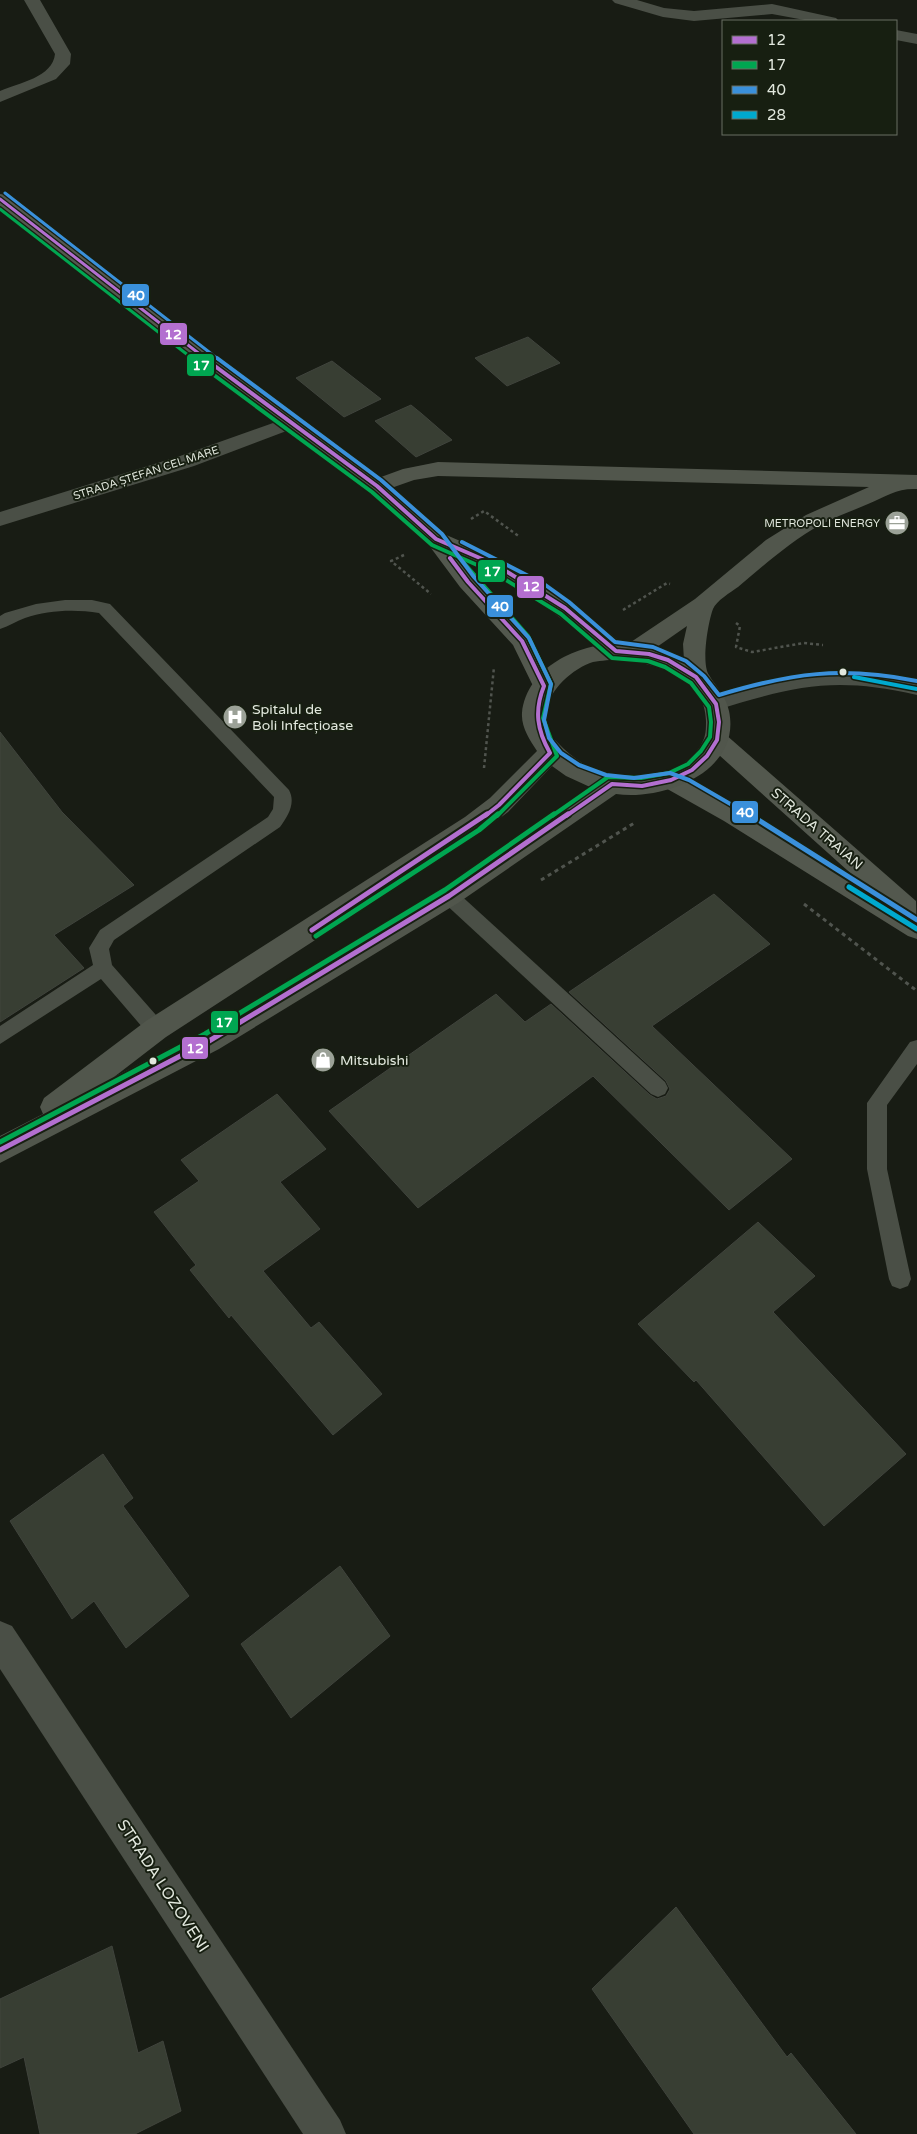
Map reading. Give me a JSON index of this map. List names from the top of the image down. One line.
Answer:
{"streets":{"main road":["STRADA TRAIAN"],"street":["STRADA ȘTEFAN CEL MARE","STRADA LOZOVENI"]},"places":{"office":["METROPOLI ENERGY"],"hospital":["Spitalul de Boli Infecțioase"],"shop":["Mitsubishi"]},"lines":["transit line 40","transit line 12","transit line 17","transit line 28"],"legend":["12","17","40","28"]}
